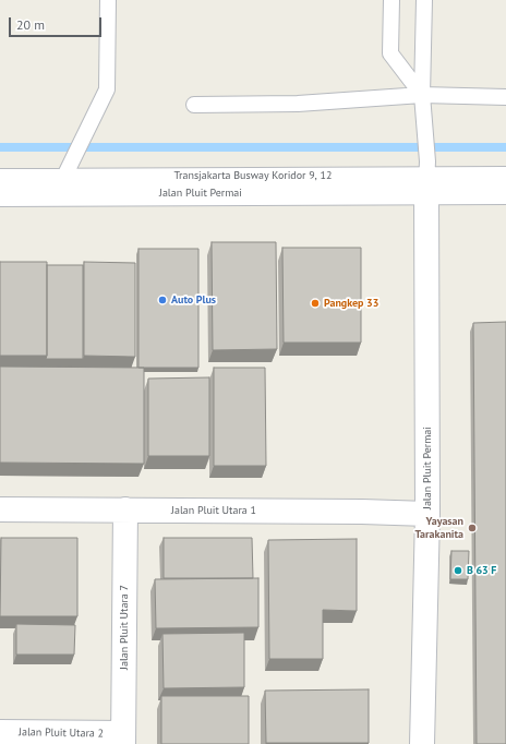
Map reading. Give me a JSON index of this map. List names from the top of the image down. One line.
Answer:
{"streets":{"street":["Jalan Pluit Permai","Jalan Pluit Utara 1","Jalan Pluit Utara 7","Jalan Pluit Utara 2"]},"crossings":[["Jalan Pluit Permai","Jalan Pluit Utara 1"],["Jalan Pluit Utara 1","Jalan Pluit Utara 7"],["Jalan Pluit Utara 7","Jalan Pluit Utara 2"]],"places":["Auto Plus","Pangkep 33","Yayasan Tarakanita","B 63 F"],"scale_bar":"20 m"}
